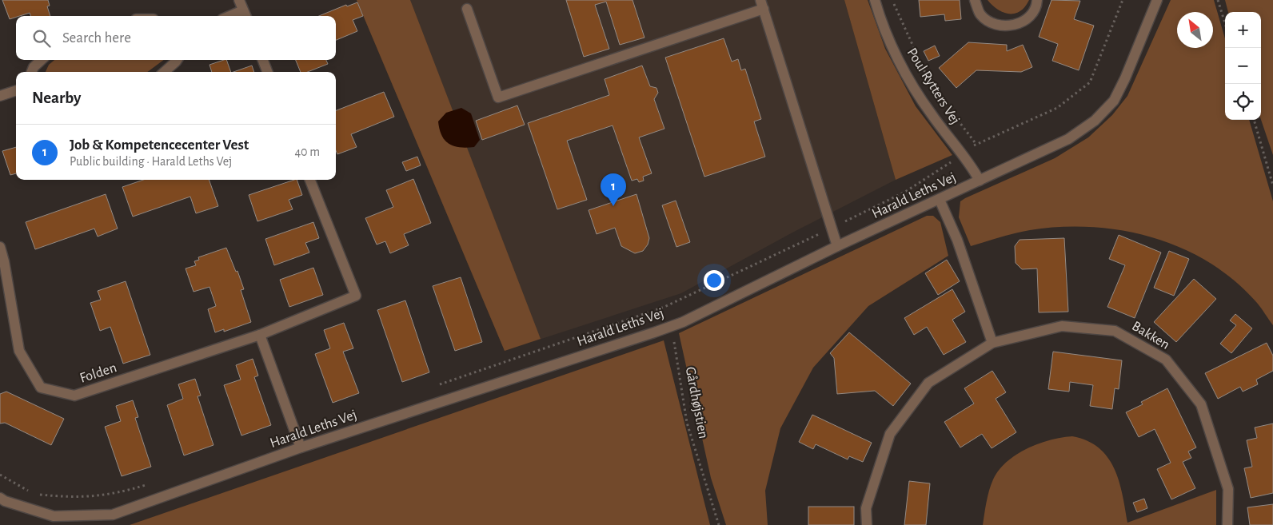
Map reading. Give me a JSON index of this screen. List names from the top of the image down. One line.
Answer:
{"streets":{"street":["Poul Rytters Vej","Harald Leths Vej","Bakken","Folden"],"path":["Gårdhøjstien"]},"crossings":[["Poul Rytters Vej","Harald Leths Vej"],["Harald Leths Vej","Gårdhøjstien"]],"north":"top left","page":{"map_buttons":["+","−"],"search":"Search here","heading":"Nearby","list":[{"mark":"1","name":"Job & Kompetencecenter Vest","note":"Public building · Harald Leths Vej","value":"40 m"}],"pins":"1"}}
